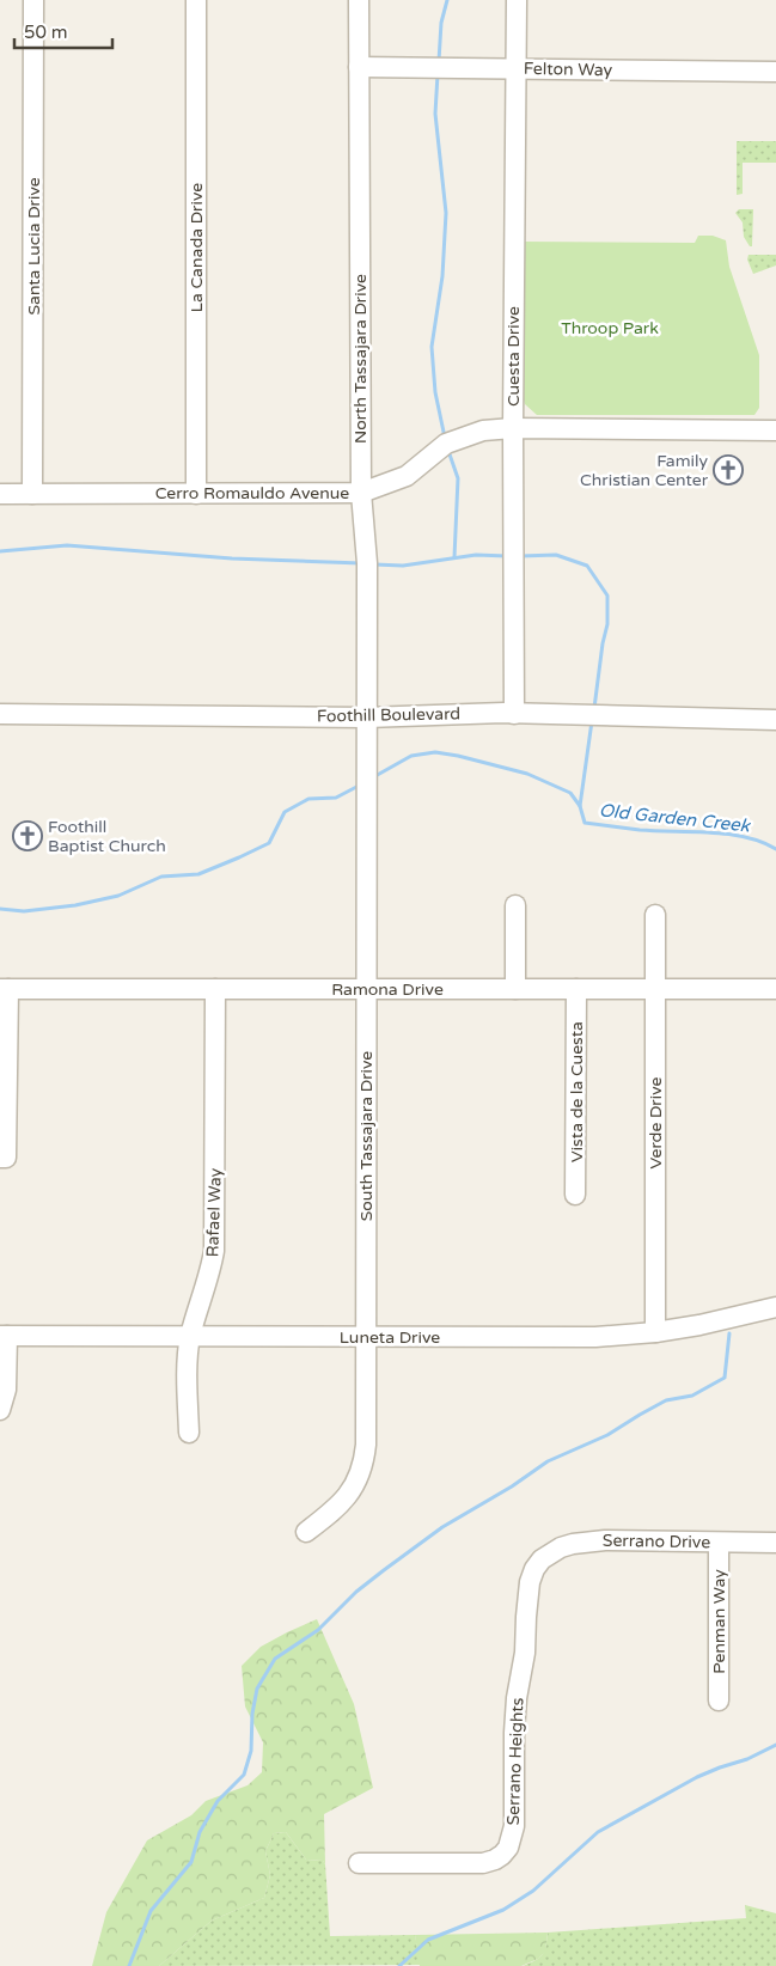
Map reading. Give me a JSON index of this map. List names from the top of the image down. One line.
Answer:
{"streets":{"street":["Felton Way","Santa Lucia Drive","La Canada Drive","Cuesta Drive","North Tassajara Drive","Cerro Romauldo Avenue","Foothill Boulevard","Ramona Drive","Vista de la Cuesta","Verde Drive","South Tassajara Drive","Rafael Way","Luneta Drive","Serrano Drive","Penman Way","Serrano Heights"]},"crossings":[["Felton Way","Cuesta Drive"],["Felton Way","North Tassajara Drive"],["Santa Lucia Drive","Cerro Romauldo Avenue"],["La Canada Drive","Cerro Romauldo Avenue"],["Cuesta Drive","Cerro Romauldo Avenue"],["Cuesta Drive","Foothill Boulevard"],["North Tassajara Drive","Cerro Romauldo Avenue"],["North Tassajara Drive","Foothill Boulevard"],["North Tassajara Drive","South Tassajara Drive"],["Foothill Boulevard","South Tassajara Drive"],["Ramona Drive","Vista de la Cuesta"],["Ramona Drive","Verde Drive"],["Ramona Drive","South Tassajara Drive"],["Ramona Drive","Rafael Way"],["Verde Drive","Luneta Drive"],["South Tassajara Drive","Luneta Drive"],["Rafael Way","Luneta Drive"],["Serrano Drive","Penman Way"],["Serrano Drive","Serrano Heights"]],"water":["Old Garden Creek"],"parks":["Throop Park"],"places":{"church":["Family Christian Center","Foothill Baptist Church"]},"scale_bar":"50 m"}
